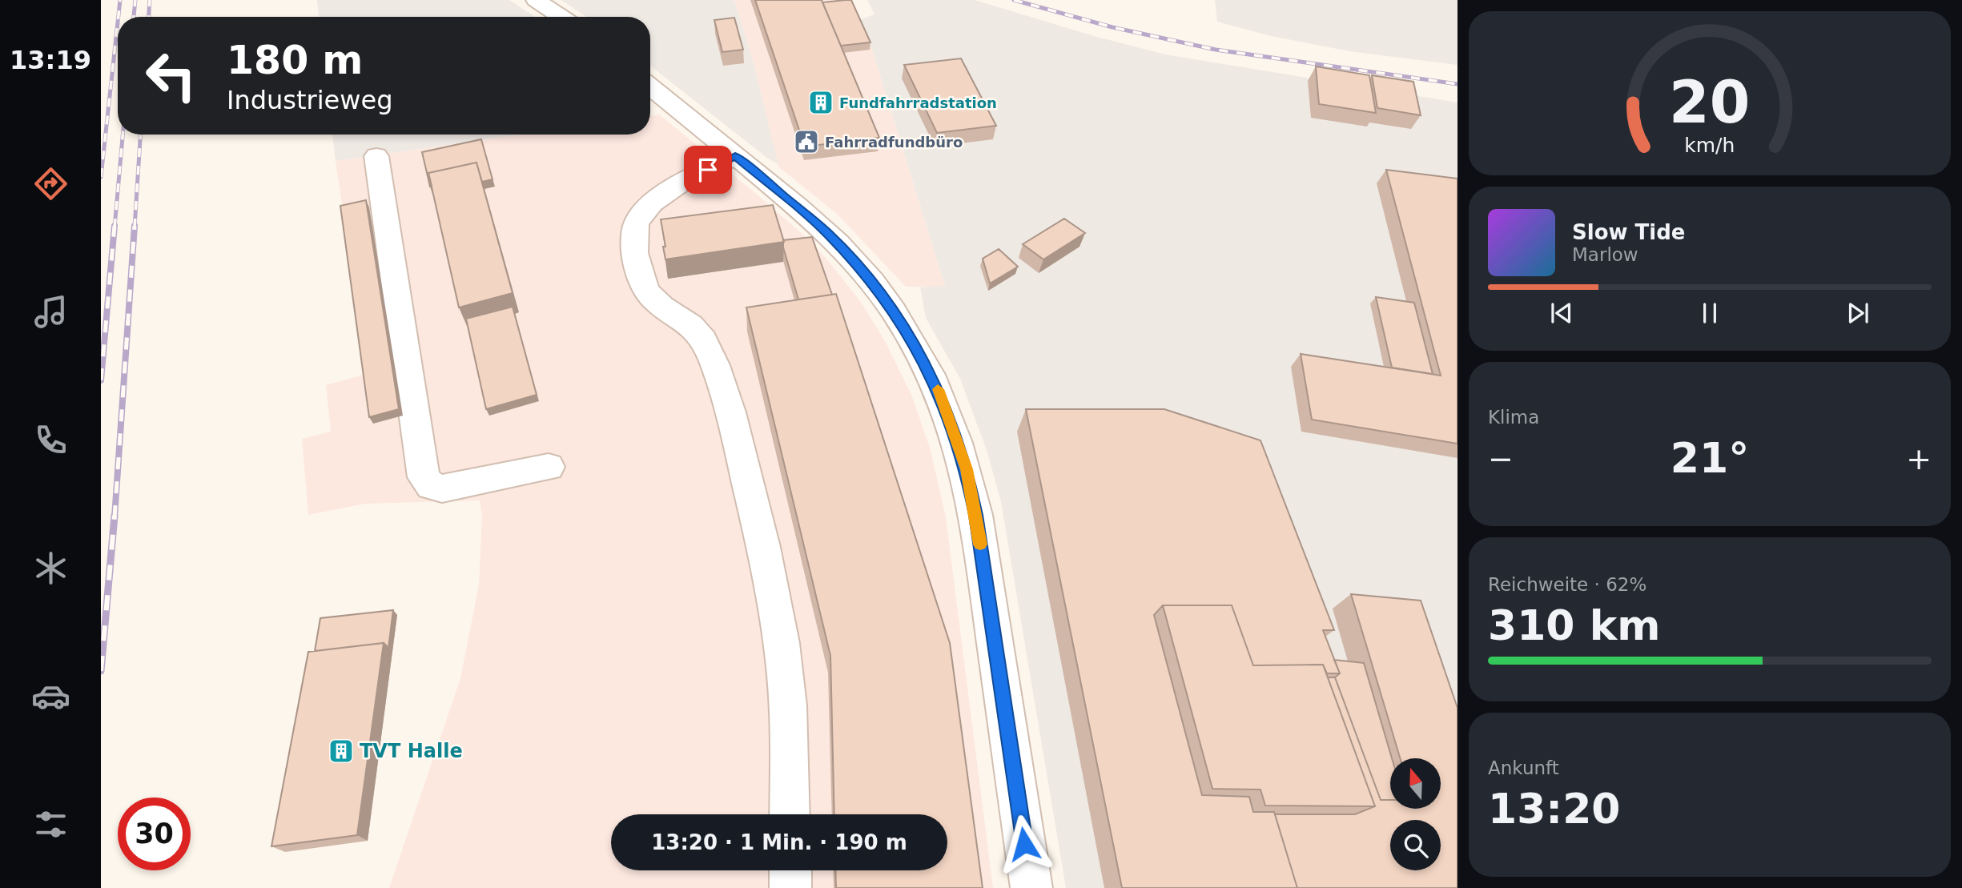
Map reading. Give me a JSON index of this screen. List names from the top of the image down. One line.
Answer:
{"places":{"building":["Fundfahrradstation","TVT Halle"],"public building":["Fahrradfundbüro"]},"north":"top","page":{"tabs":"13:19","turn":["180 m","Industrieweg"],"song":["Slow Tide","Marlow"],"tile":["Klima",["Reichweite · 62%","310 km"],["Ankunft","13:20"]],"heat":["−","21°","+"],"limit":"30","trip":"13:20 · 1 Min. · 190 m","gauge":["20","km/h"]}}
